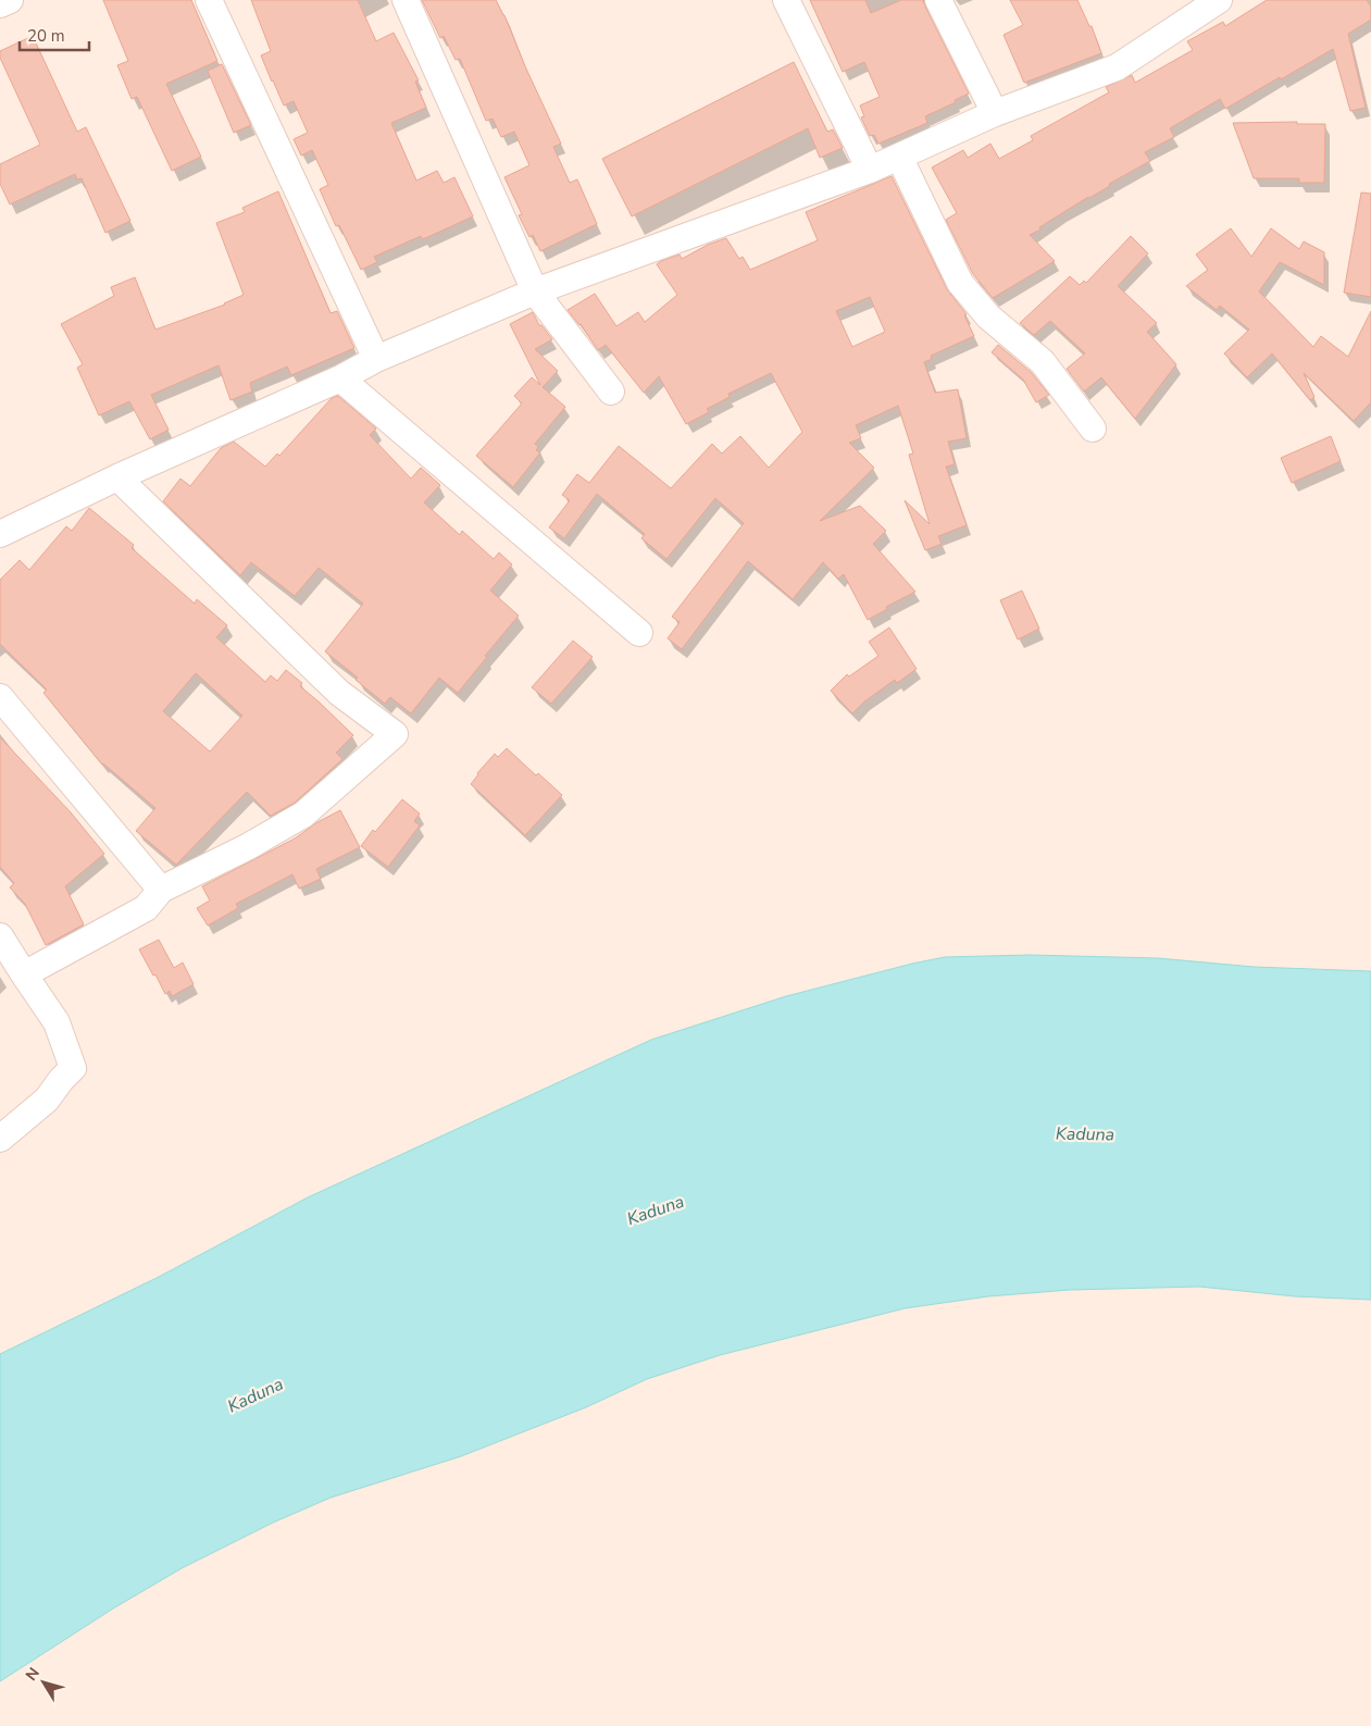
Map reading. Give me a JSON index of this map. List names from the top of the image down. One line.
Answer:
{"water":["Kaduna"],"scale_bar":"20 m","north":"top left"}
